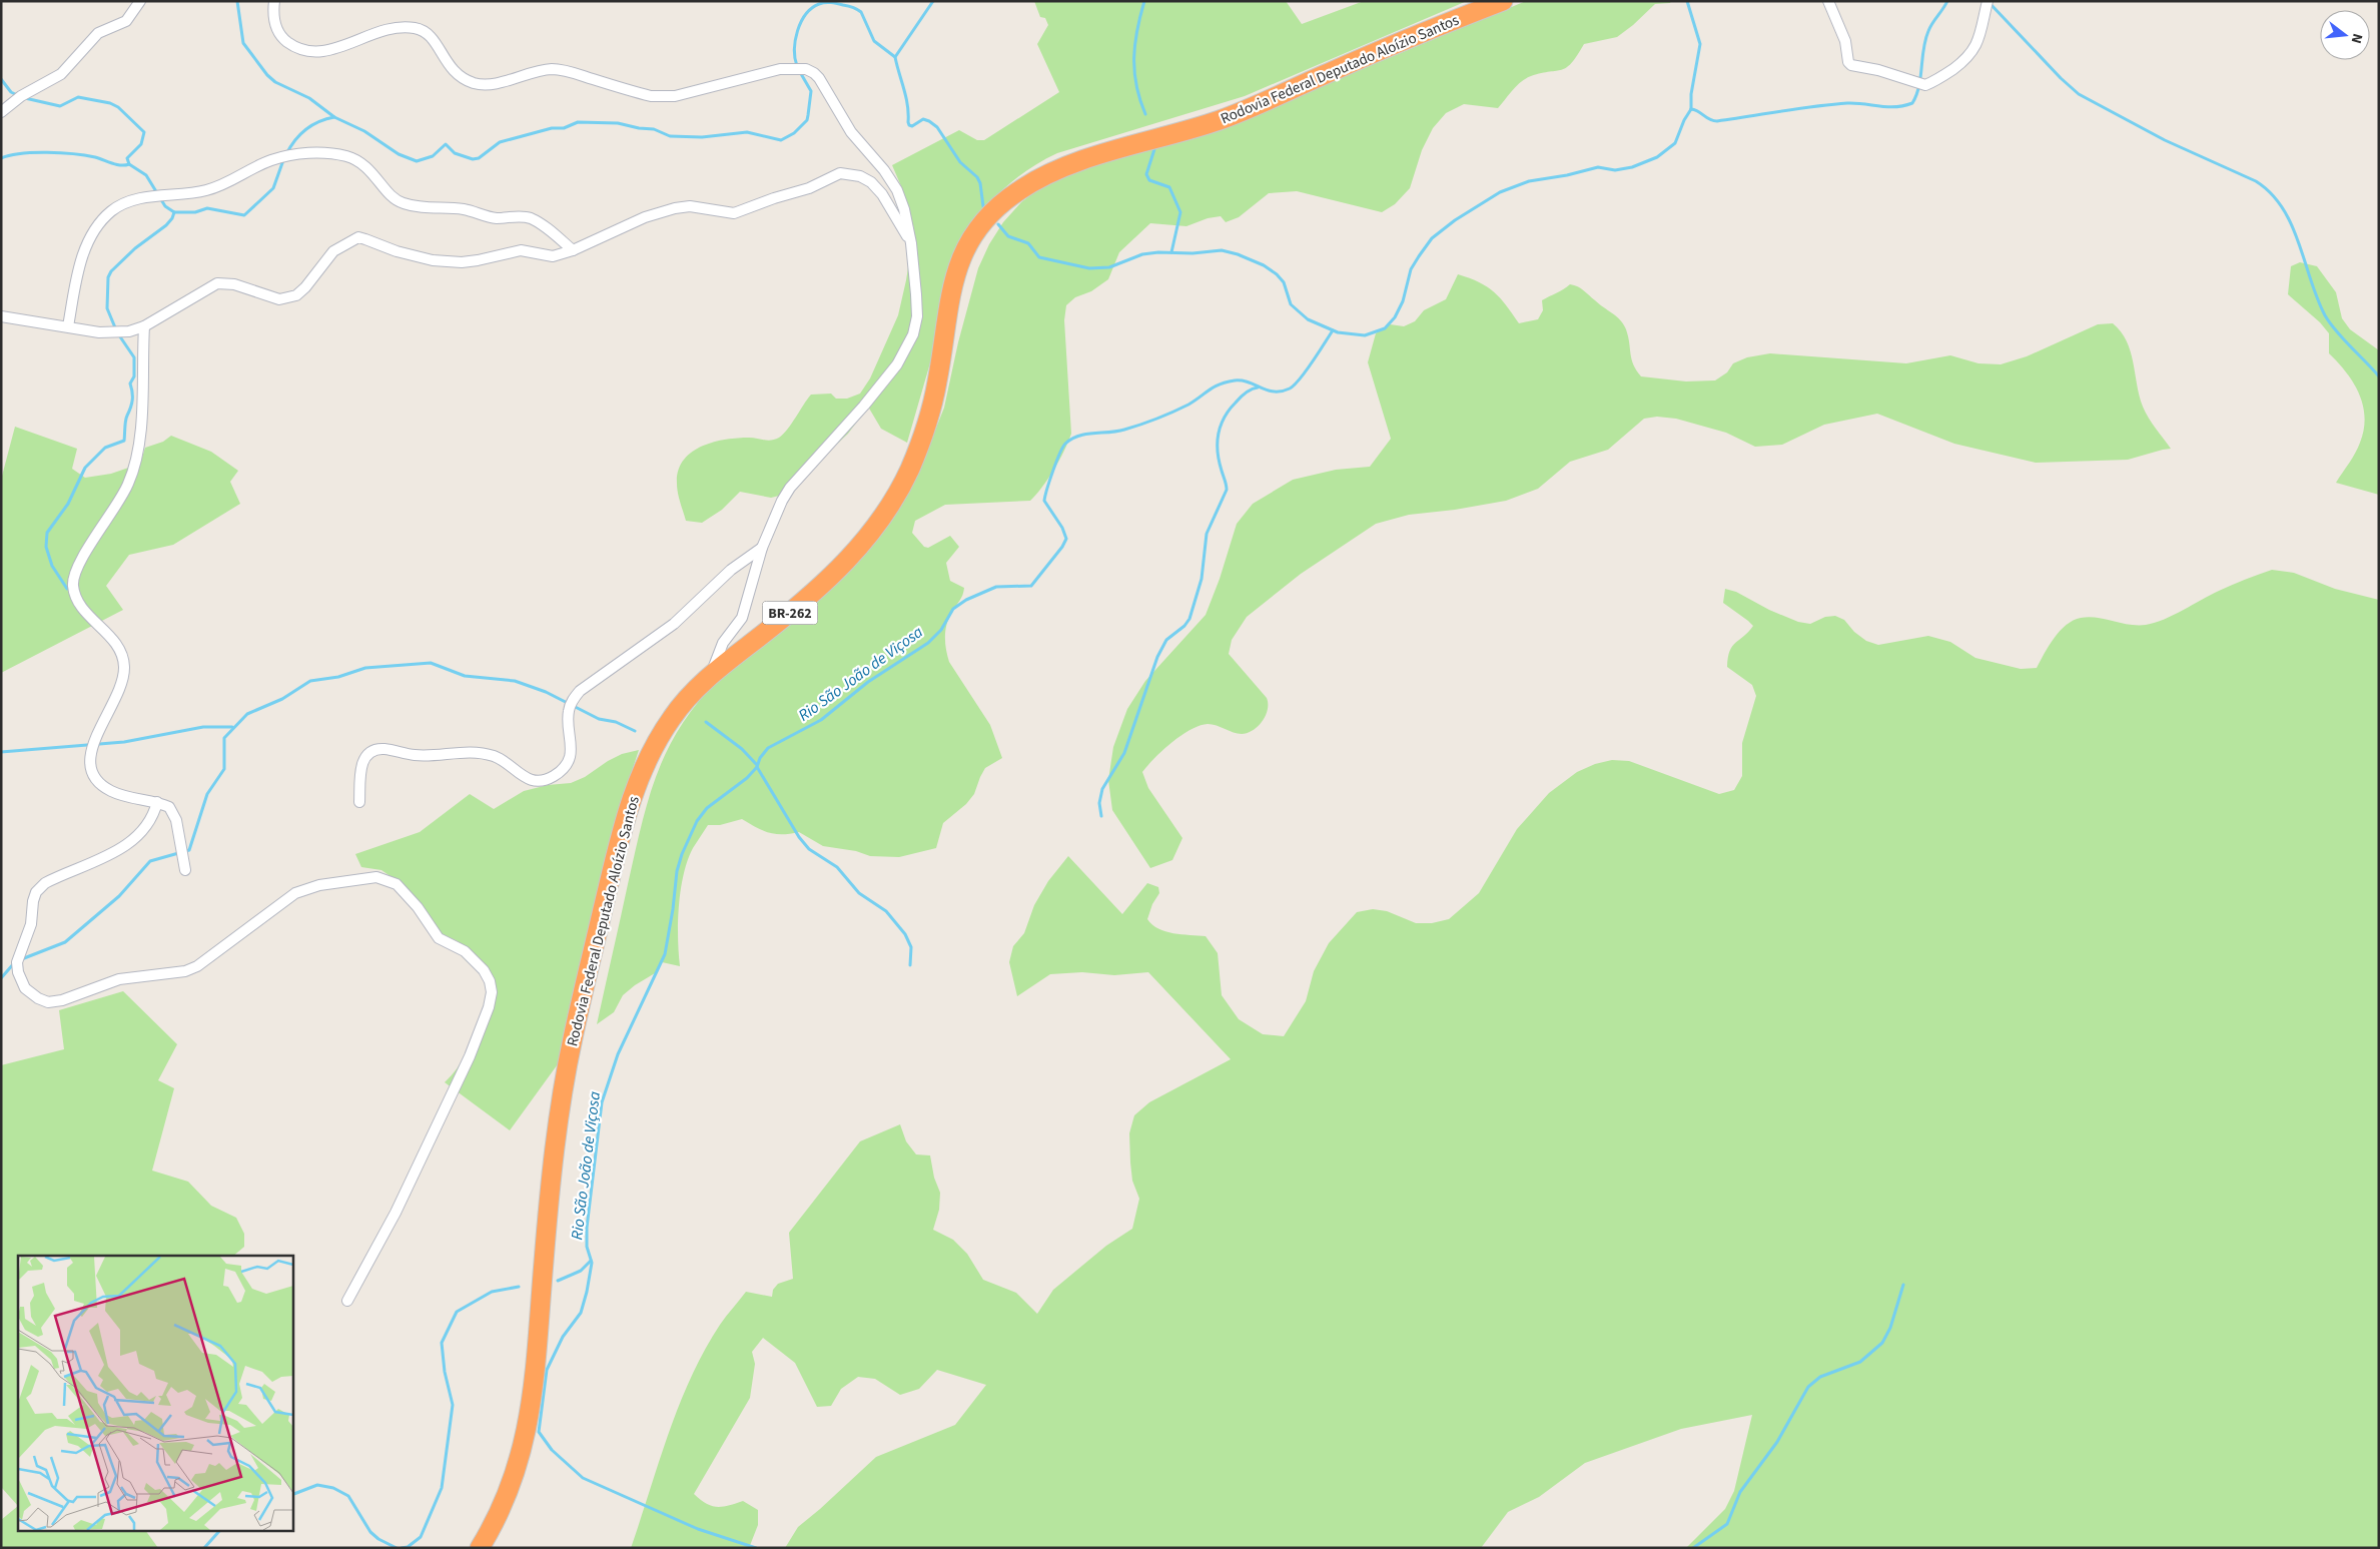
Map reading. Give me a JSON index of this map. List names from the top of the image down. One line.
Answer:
{"streets":{"highway":["Rodovia Federal Deputado Aloízio Santos","BR-262"]},"water":["Rio São João de Viçosa"],"north":"right"}
